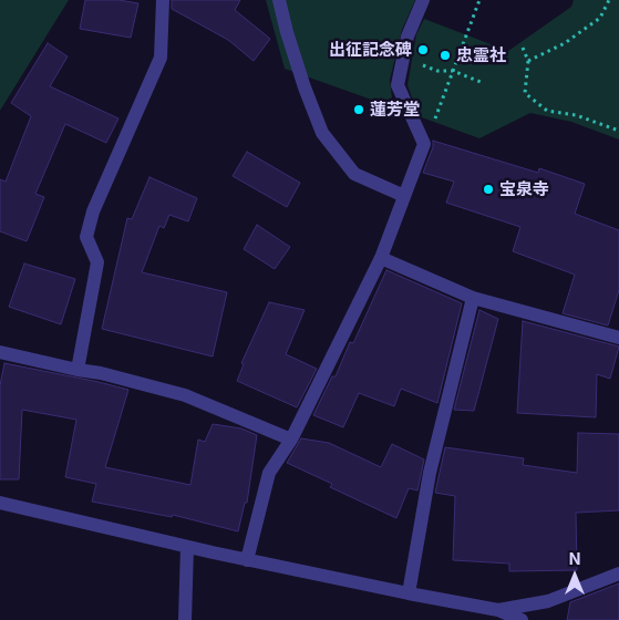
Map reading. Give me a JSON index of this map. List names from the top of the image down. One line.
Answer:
{"places":["出征記念碑","忠霊社","蓮芳堂","宝泉寺"],"north":"top"}
